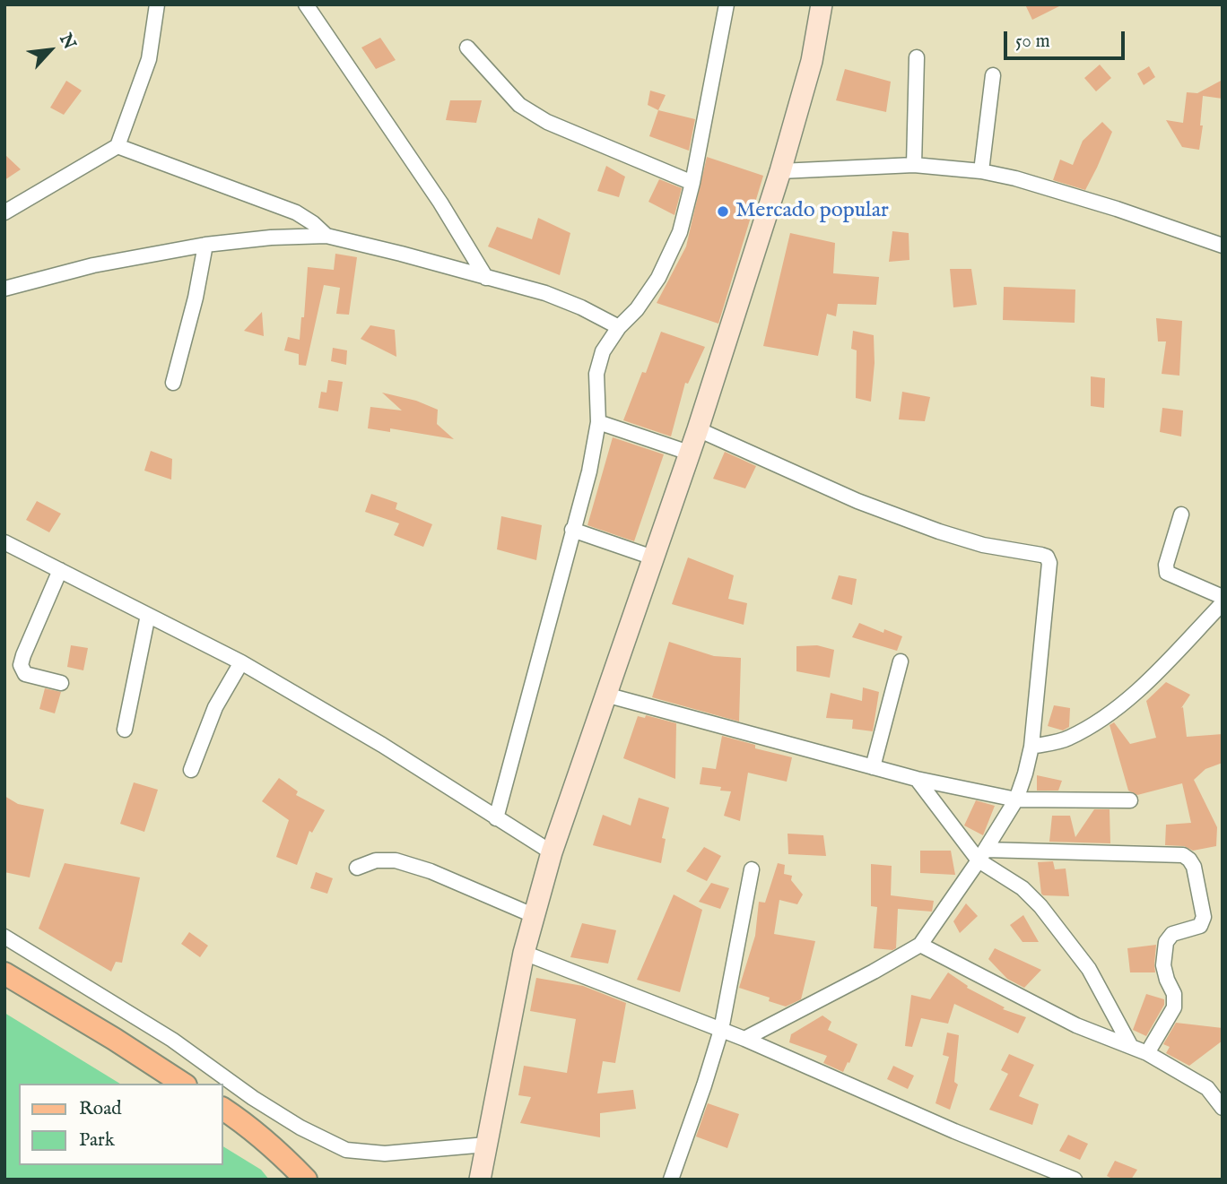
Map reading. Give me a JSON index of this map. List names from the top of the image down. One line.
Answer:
{"places":["Mercado popular"],"legend":["Road","Park"],"scale_bar":"50 m","north":"top right"}
